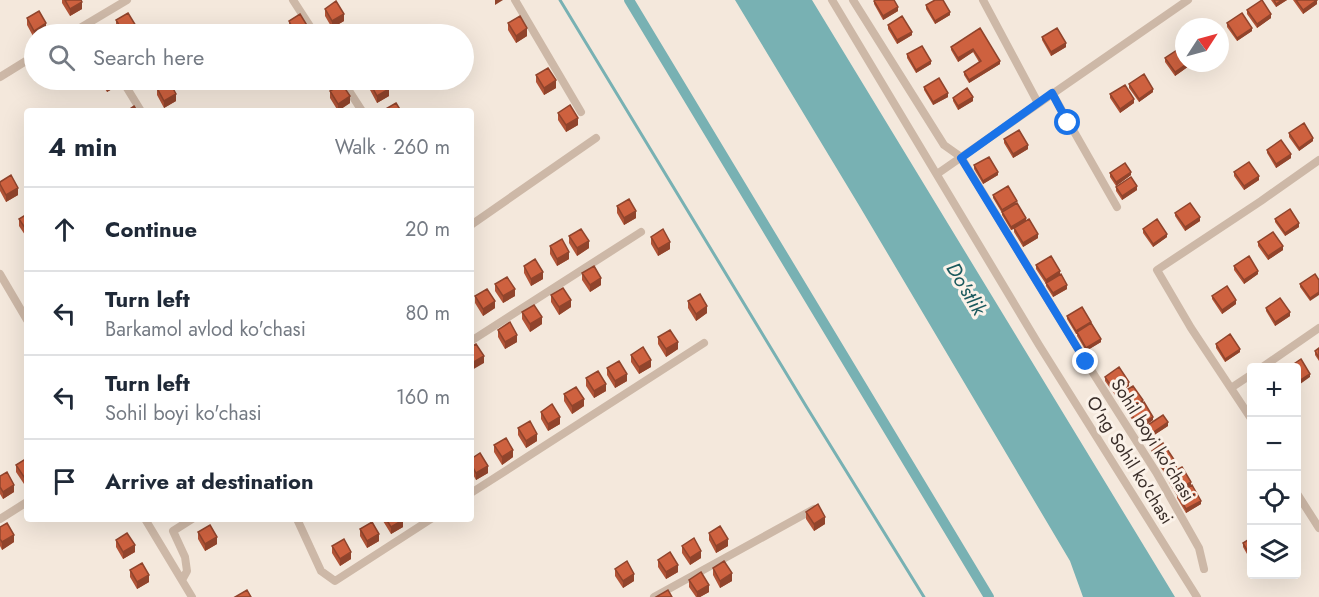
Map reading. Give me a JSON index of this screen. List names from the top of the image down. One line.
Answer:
{"streets":{"street":["Sohil boyi ko'chasi","O'ng Sohil ko'chasi"]},"water":["Do'stlik"],"north":"top right","page":{"search":"Search here","heading":["4 min","Walk · 260 m"],"list":[["Continue","20 m"],["Turn left","Barkamol avlod ko'chasi","80 m"],["Turn left","Sohil boyi ko'chasi","160 m"],"Arrive at destination"],"map_buttons":["+","−"]}}
